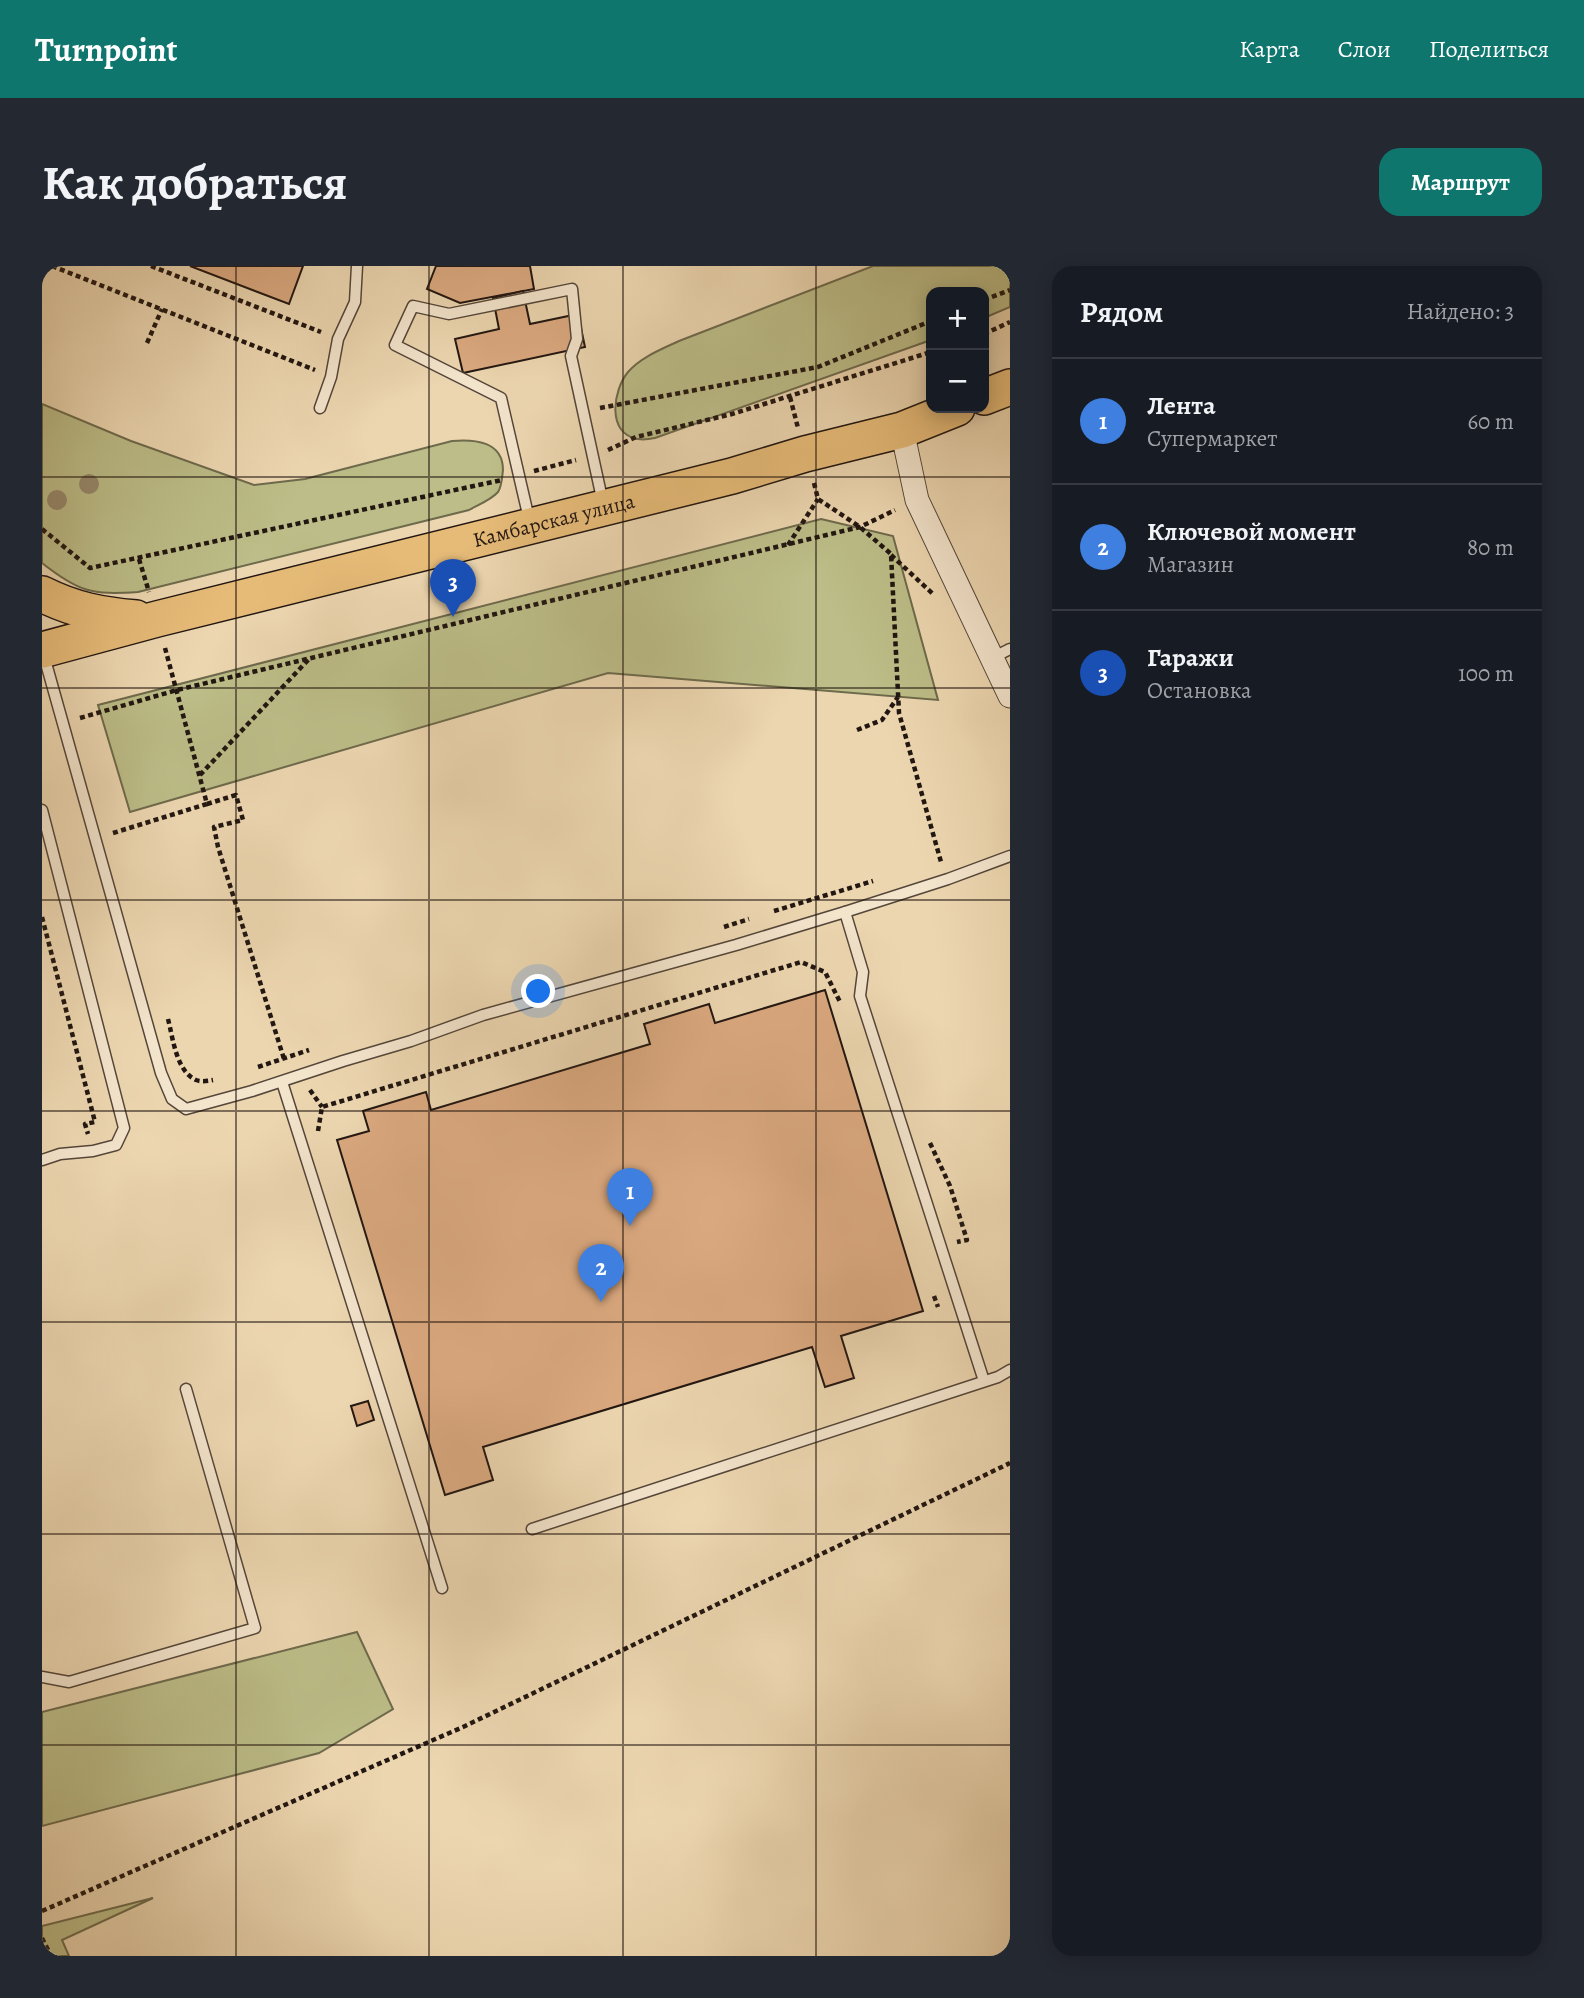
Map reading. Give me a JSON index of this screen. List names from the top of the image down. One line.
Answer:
{"streets":{"main road":["Камбарская улица"]},"page":{"header":"Turnpoint","nav":["Карта","Слои","Поделиться"],"buttons":"Маршрут","title":"Как добраться","heading":["Рядом","Найдено: 3"],"map_buttons":["+","−"],"list":[{"mark":"1","name":"Лента","note":"Супермаркет","value":"60 m"},{"mark":"2","name":"Ключевой момент","note":"Магазин","value":"80 m"},{"mark":"3","name":"Гаражи","note":"Остановка","value":"100 m"}],"pins":["3","1","2"]}}
